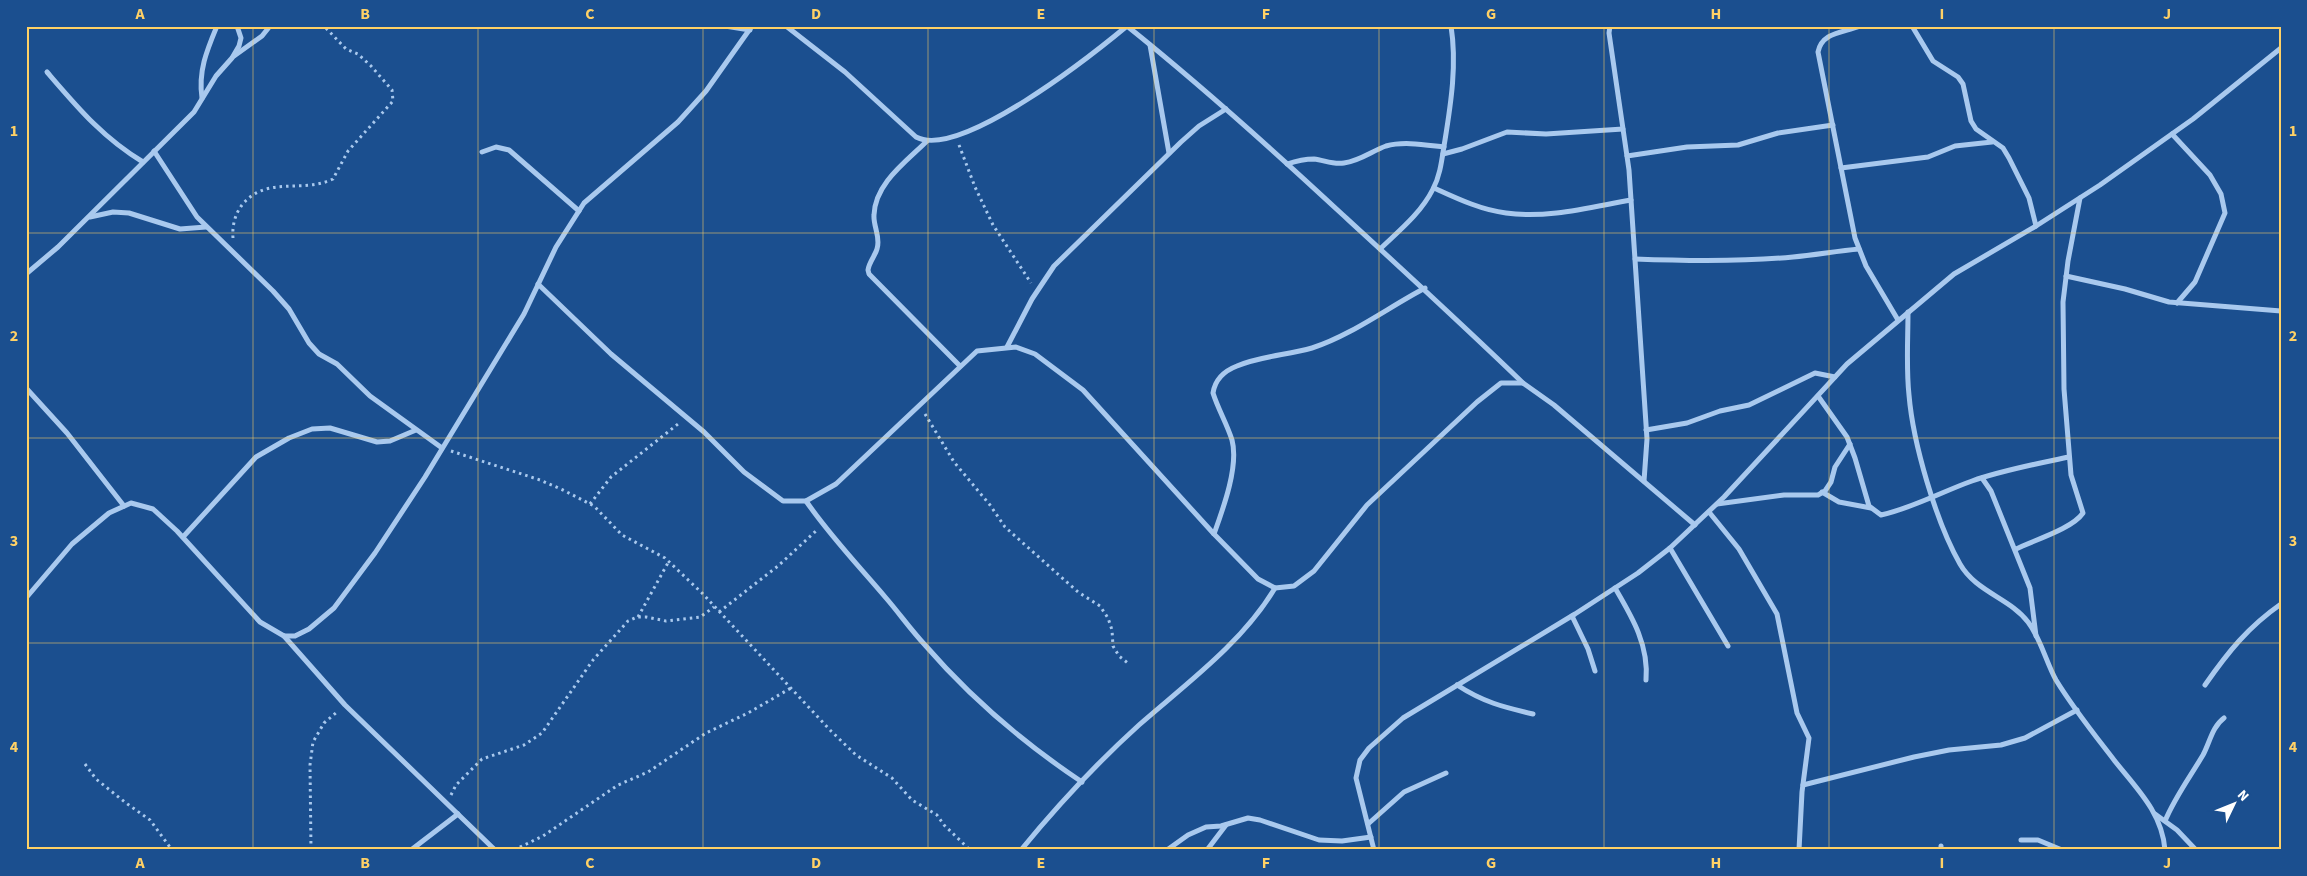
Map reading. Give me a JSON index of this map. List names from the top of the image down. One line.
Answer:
{"north":"top right","grid":{"columns":["A","B","C","D","E","F","G","H","I","J"],"rows":["1","2","3","4"]}}
